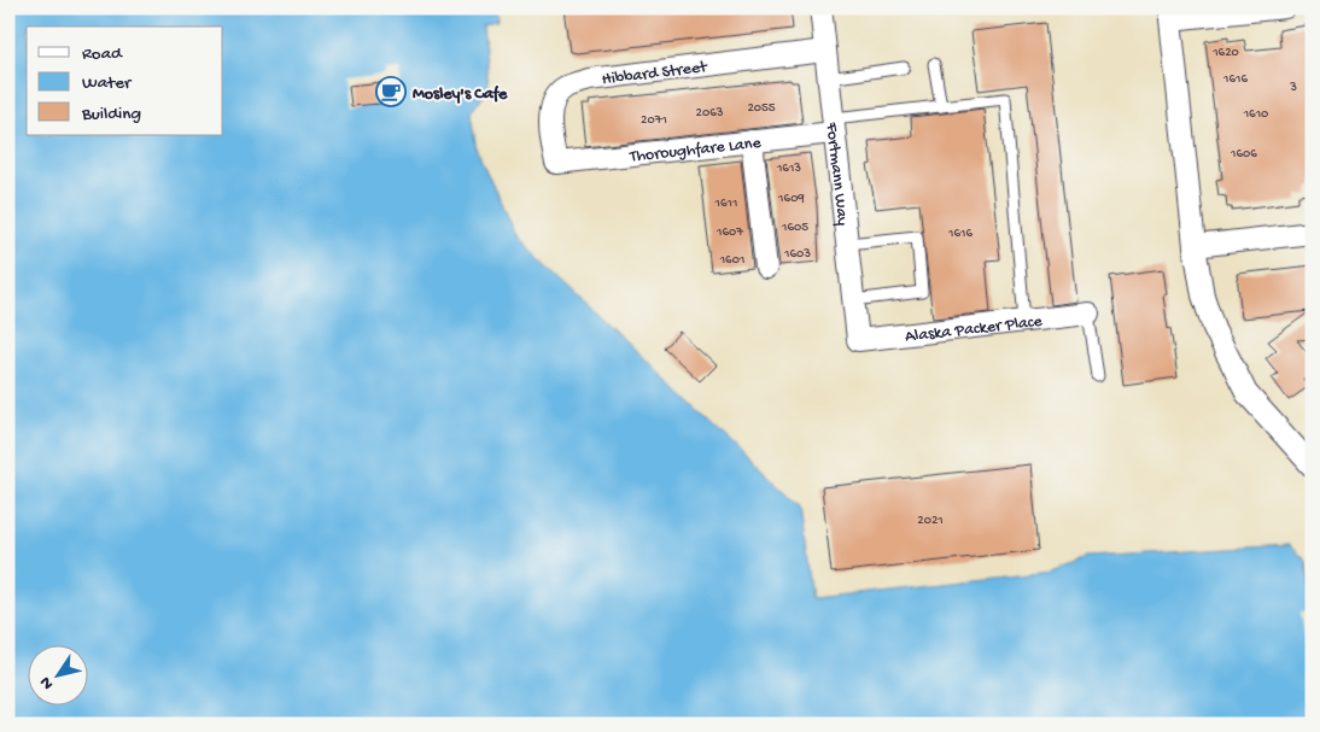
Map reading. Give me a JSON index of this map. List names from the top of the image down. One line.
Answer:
{"streets":{"street":["Hibbard Street","Thoroughfare Lane","Fortmann Way","Alaska Packer Place"]},"crossings":[["Hibbard Street","Thoroughfare Lane"],["Hibbard Street","Fortmann Way"],["Thoroughfare Lane","Fortmann Way"],["Fortmann Way","Alaska Packer Place"]],"places":{"cafe":["Mosley's Cafe"]},"house_numbers":["1620","1616","3","2055","2063","1610","2071","1606","1613","1609","1611","1605","1607","1616","1603","1601","2021"],"legend":["Road","Water","Building"],"north":"bottom left"}
